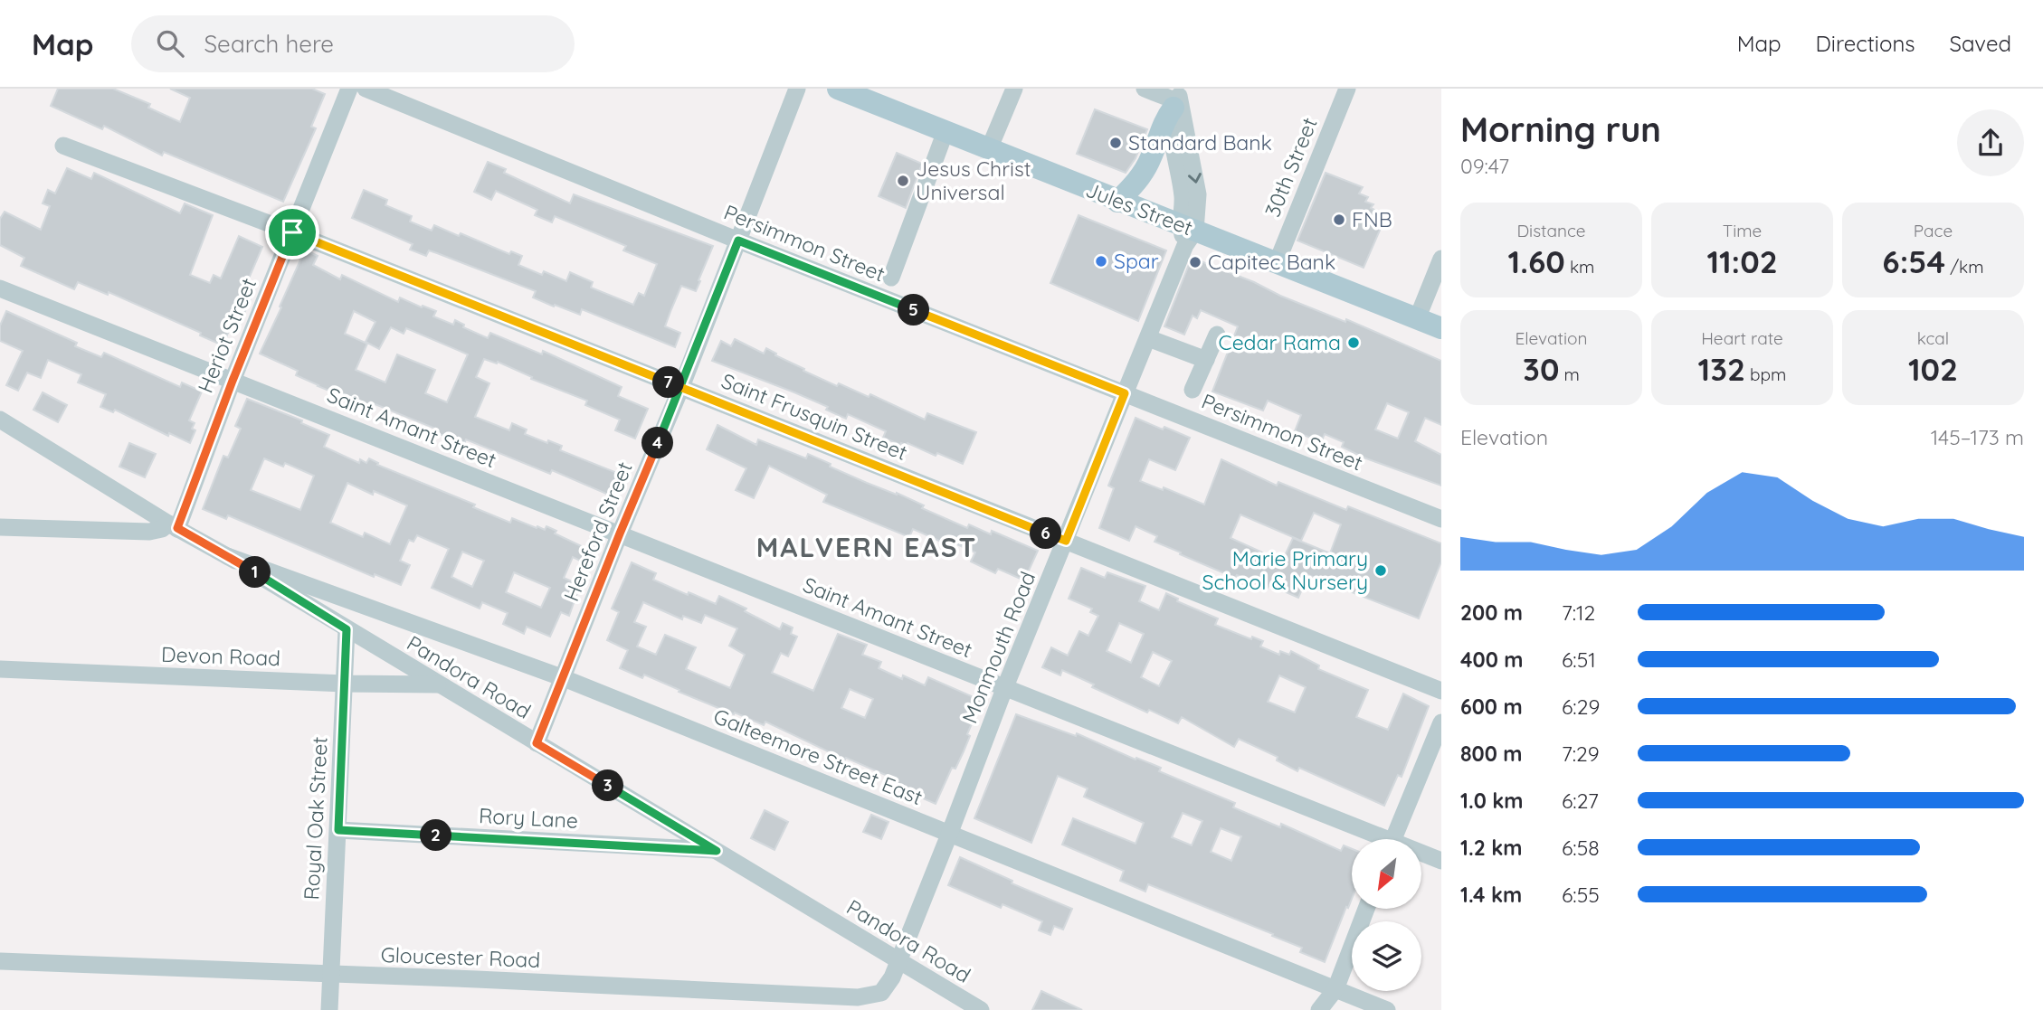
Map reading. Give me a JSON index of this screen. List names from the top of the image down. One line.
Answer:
{"streets":{"main road":["Jules Street"],"street":["30th Street","Persimmon Street","Heriot Street","Saint Frusquin Street","Saint Amant Street","Hereford Street","Monmouth Road","Devon Road","Pandora Road","Galteemore Street East","Royal Oak Street","Rory Lane","Gloucester Road"]},"crossings":[["30th Street","Jules Street"],["Jules Street","Monmouth Road"],["Persimmon Street","Hereford Street"],["Persimmon Street","Monmouth Road"],["Heriot Street","Saint Frusquin Street"],["Heriot Street","Saint Amant Street"],["Heriot Street","Pandora Road"],["Saint Frusquin Street","Hereford Street"],["Saint Frusquin Street","Monmouth Road"],["Saint Amant Street","Hereford Street"],["Saint Amant Street","Monmouth Road"],["Hereford Street","Pandora Road"],["Hereford Street","Galteemore Street East"],["Monmouth Road","Pandora Road"],["Monmouth Road","Galteemore Street East"],["Monmouth Road","Gloucester Road"],["Devon Road","Pandora Road"],["Devon Road","Royal Oak Street"],["Pandora Road","Galteemore Street East"],["Pandora Road","Royal Oak Street"],["Pandora Road","Rory Lane"],["Pandora Road","Gloucester Road"],["Royal Oak Street","Rory Lane"],["Royal Oak Street","Gloucester Road"]],"districts":["MALVERN EAST"],"places":["Standard Bank","Jesus Christ Universal","FNB","Spar","Capitec Bank","Cedar Rama","Marie Primary School & Nursery"],"north":"bottom left","page":{"header":"Map","search":"Search here","nav":["Map","Directions","Saved"],"heading":["Morning run","09:47"],"stats":[["Distance","1.60 km"],["Time","11:02"],["Pace","6:54 /km"],["Elevation","30 m"],["Heart rate","132 bpm"],["kcal","102"]],"pins":["5","7","4","6","1","3","2"],"chart":["Elevation","145–173 m"],"list":[{"name":"200 m","note":"7:12"},{"name":"400 m","note":"6:51"},{"name":"600 m","note":"6:29"},{"name":"800 m","note":"7:29"},{"name":"1.0 km","note":"6:27"},{"name":"1.2 km","note":"6:58"},{"name":"1.4 km","note":"6:55"}]}}
